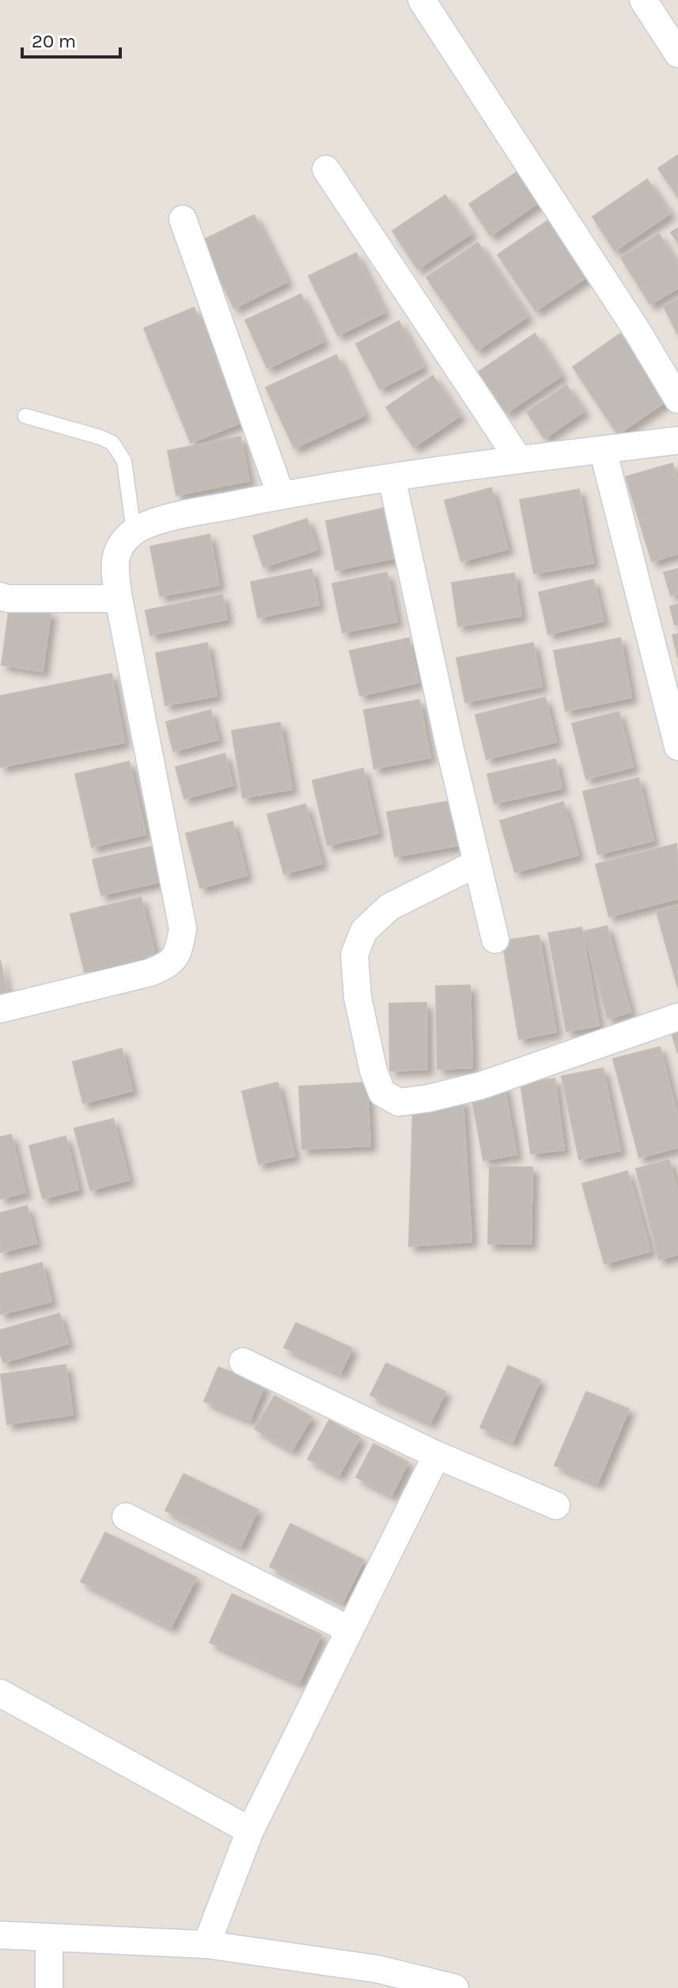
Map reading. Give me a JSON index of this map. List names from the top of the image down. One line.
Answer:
{"scale_bar":"20 m"}
